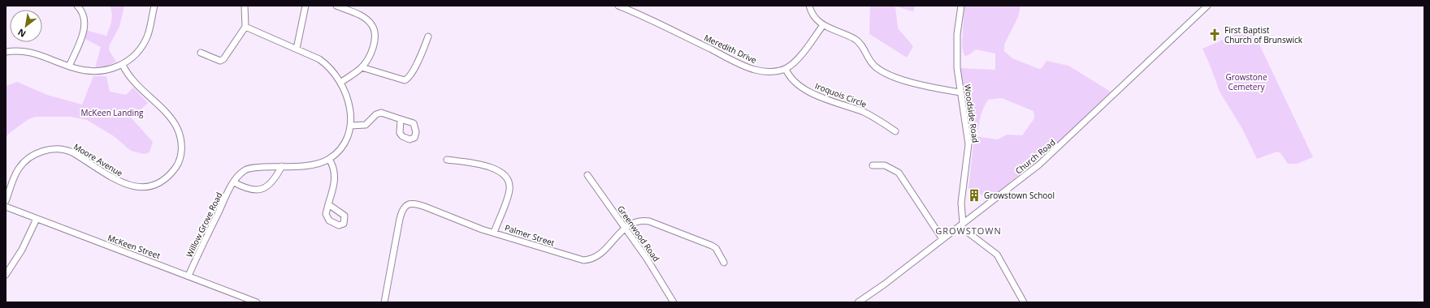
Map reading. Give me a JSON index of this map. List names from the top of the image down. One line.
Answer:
{"streets":{"street":["Meredith Drive","Iroquois Circle","Woodside Road","Church Road","Moore Avenue","Willow Grove Road","Greenwood Road","Palmer Street","McKeen Street"]},"crossings":[["Meredith Drive","Iroquois Circle"],["Woodside Road","Church Road"],["Willow Grove Road","McKeen Street"],["Greenwood Road","Palmer Street"]],"districts":["GROWSTOWN"],"parks":["Growstone Cemetery","McKeen Landing"],"places":{"church":["First Baptist Church of Brunswick"],"building":["Growstown School"]},"north":"bottom left"}
